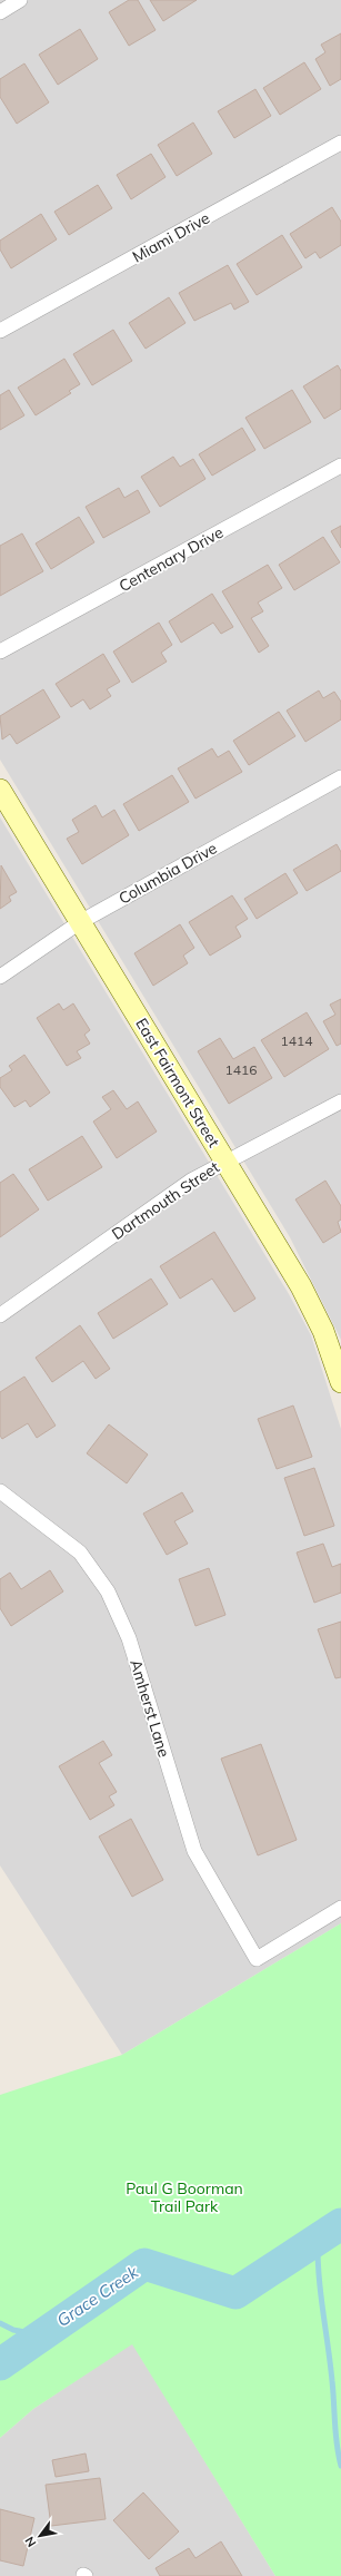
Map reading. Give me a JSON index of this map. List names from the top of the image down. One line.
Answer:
{"streets":{"street":["Miami Drive","Centenary Drive","Columbia Drive","East Fairmont Street","Dartmouth Street","Amherst Lane"]},"crossings":[["Columbia Drive","East Fairmont Street"],["East Fairmont Street","Dartmouth Street"]],"water":["Grace Creek"],"parks":["Paul G Boorman Trail Park"],"house_numbers":["1414","1416"],"north":"bottom left"}
